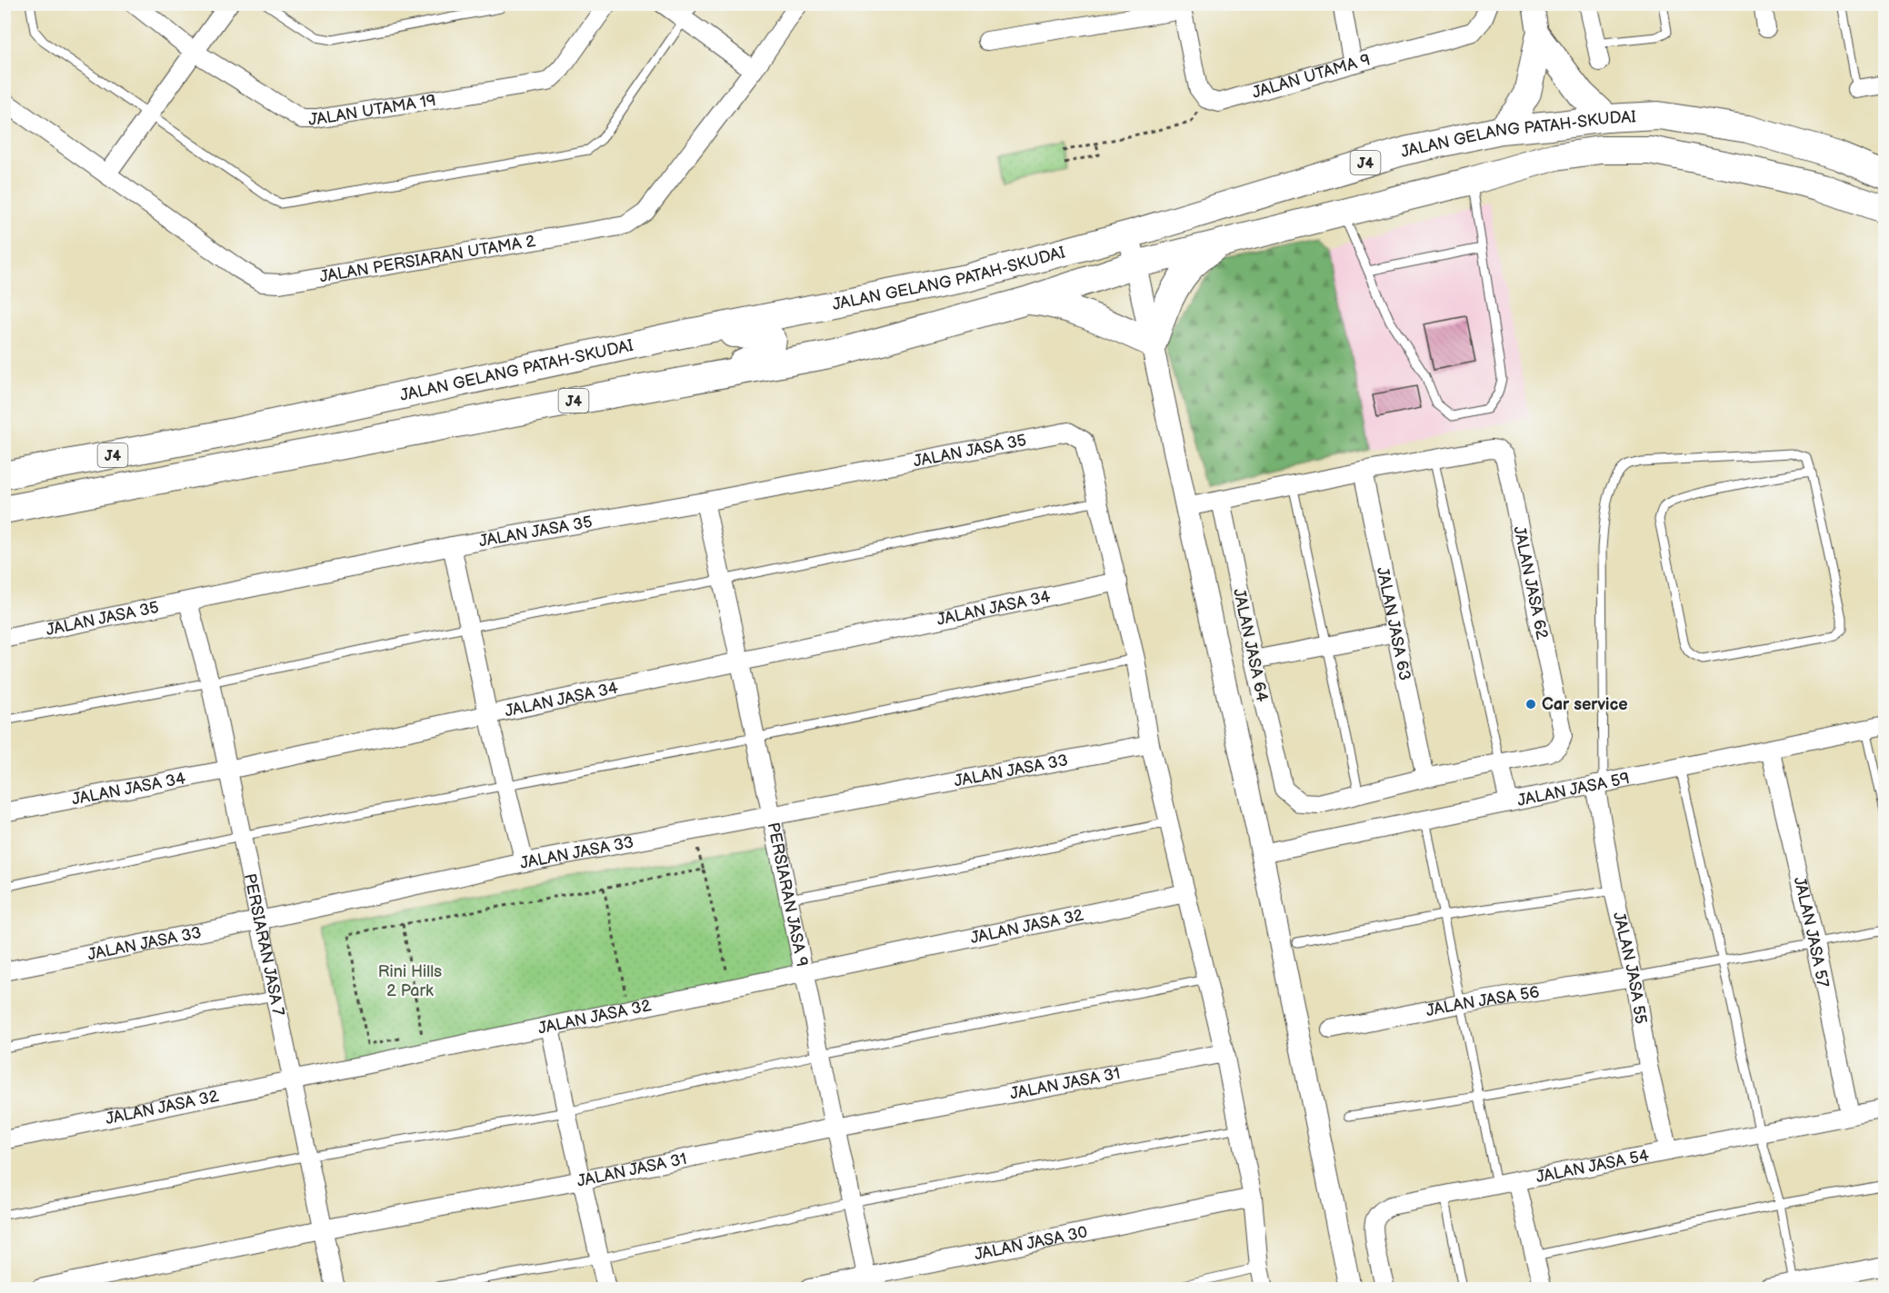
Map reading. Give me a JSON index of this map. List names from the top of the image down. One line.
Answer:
{"streets":{"main road":["JALAN GELANG PATAH-SKUDAI","J4"],"street":["JALAN UTAMA 9","JALAN UTAMA 19","JALAN PERSIARAN UTAMA 2","JALAN JASA 35","JALAN JASA 62","JALAN JASA 34","JALAN JASA 63","JALAN JASA 64","JALAN JASA 33","JALAN JASA 59","PERSIARAN JASA 9","JALAN JASA 32","JALAN JASA 57","PERSIARAN JASA 7","JALAN JASA 55","JALAN JASA 56","JALAN JASA 31","JALAN JASA 54","JALAN JASA 30"]},"crossings":[["JALAN JASA 35","PERSIARAN JASA 9"],["JALAN JASA 35","PERSIARAN JASA 7"],["JALAN JASA 62","JALAN JASA 63"],["JALAN JASA 62","JALAN JASA 64"],["JALAN JASA 34","PERSIARAN JASA 9"],["JALAN JASA 34","PERSIARAN JASA 7"],["JALAN JASA 33","PERSIARAN JASA 9"],["JALAN JASA 33","PERSIARAN JASA 7"],["JALAN JASA 59","JALAN JASA 57"],["JALAN JASA 59","JALAN JASA 55"],["PERSIARAN JASA 9","JALAN JASA 32"],["PERSIARAN JASA 9","JALAN JASA 31"],["PERSIARAN JASA 9","JALAN JASA 30"],["JALAN JASA 32","PERSIARAN JASA 7"],["JALAN JASA 57","JALAN JASA 54"],["PERSIARAN JASA 7","JALAN JASA 31"],["JALAN JASA 55","JALAN JASA 56"],["JALAN JASA 55","JALAN JASA 54"]],"parks":["Rini Hills 2 Park"],"places":["Car service"]}
